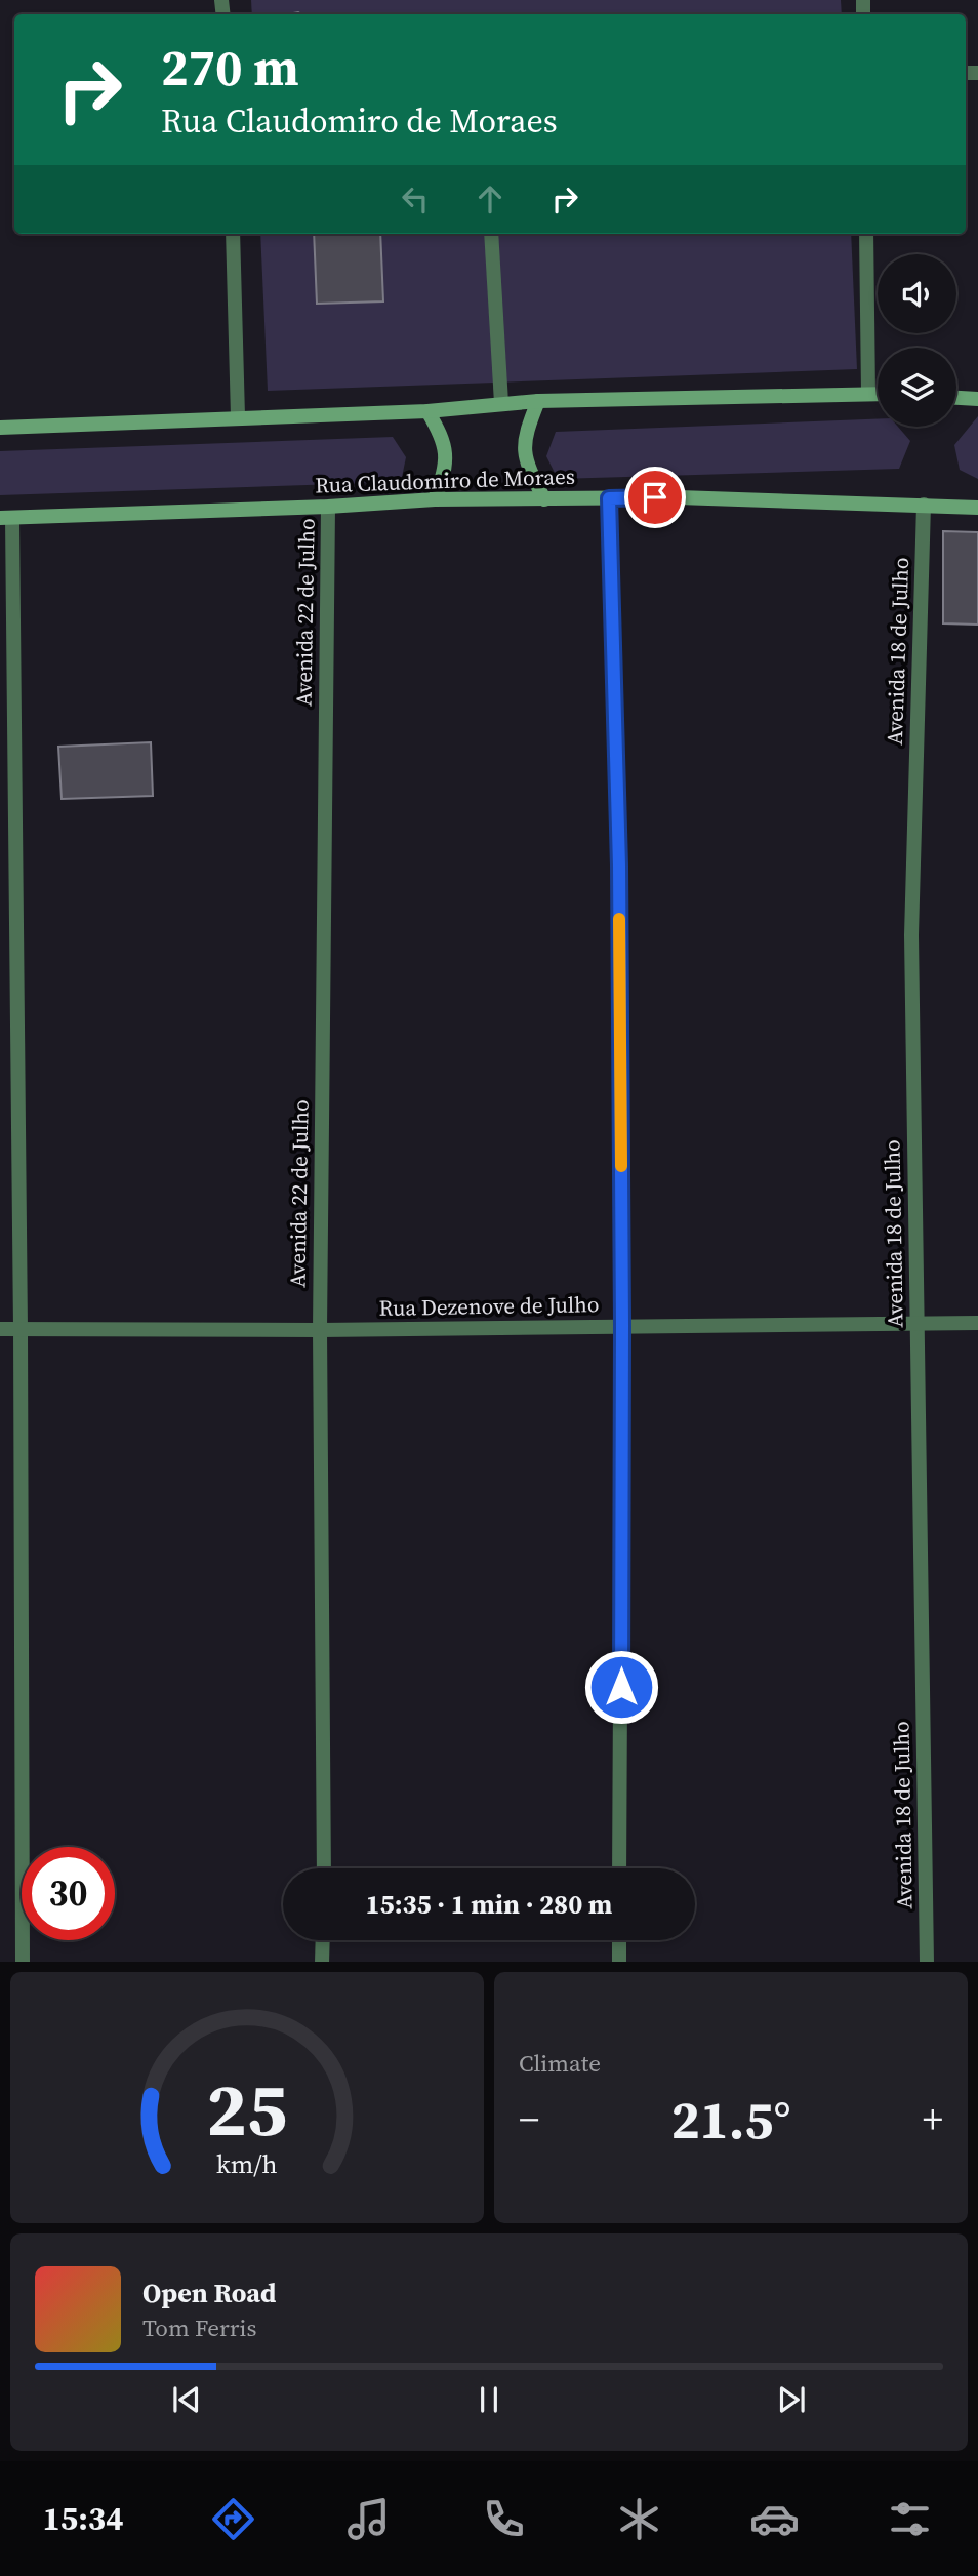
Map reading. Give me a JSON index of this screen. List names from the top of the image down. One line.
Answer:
{"streets":{"main road":["Rua Claudomiro de Moraes"],"street":["Avenida 22 de Julho","Avenida 18 de Julho","Rua Dezenove de Julho"]},"crossings":[["Rua Claudomiro de Moraes","Avenida 22 de Julho"],["Rua Claudomiro de Moraes","Avenida 18 de Julho"],["Avenida 22 de Julho","Rua Dezenove de Julho"],["Avenida 18 de Julho","Rua Dezenove de Julho"]],"page":{"turn":["270 m","Rua Claudomiro de Moraes"],"limit":"30","trip":"15:35 · 1 min · 280 m","tile":"Climate","heat":["−","21.5°","+"],"song":["Open Road","Tom Ferris"],"tabs":"15:34","gauge":["25","km/h"]}}
